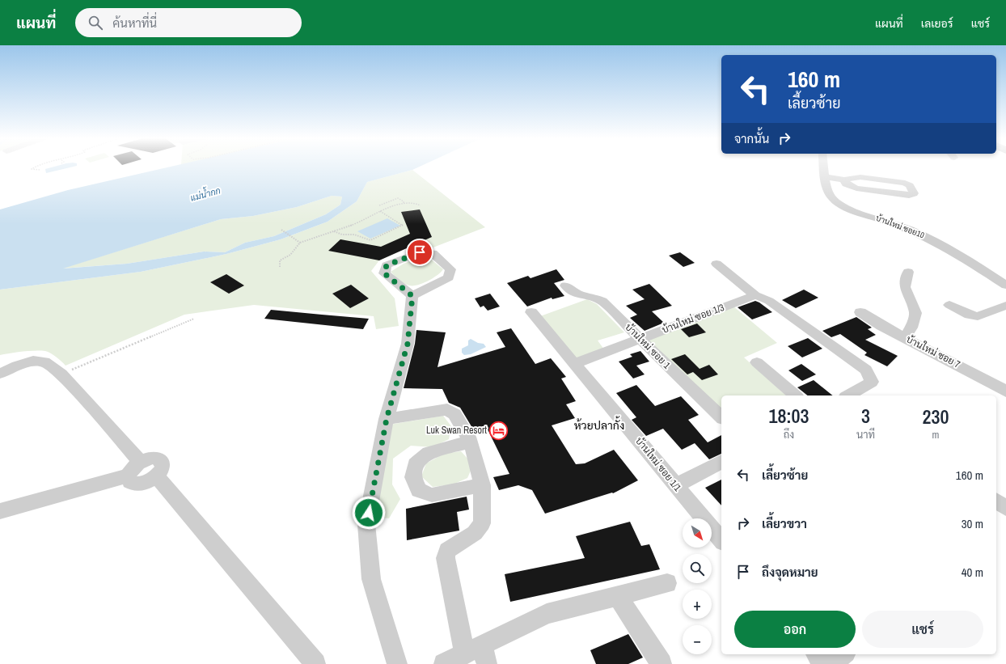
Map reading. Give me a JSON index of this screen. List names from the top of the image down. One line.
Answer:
{"streets":{"street":["บ้านใหม่ ซอย10","บ้านใหม่ ซอย 1/3","บ้านใหม่ ซอย 1","บ้านใหม่ ซอย 7","บ้านใหม่ ซอย 1/1"]},"crossings":[["บ้านใหม่ ซอย 1/3","บ้านใหม่ ซอย 1"],["บ้านใหม่ ซอย 1/3","บ้านใหม่ ซอย 1/1"]],"districts":["ห้วยปลากั้ง"],"water":["แม่น้ำกก"],"places":{"hotel":["Luk Swan Resort"]},"north":"bottom right","page":{"header":"แผนที่","search":"ค้นหาที่นี่","nav":["แผนที่","เลเยอร์","แชร์"],"turn":["160 m","เลี้ยวซ้าย"],"then":"จากนั้น","eta":["18:03","ถึง","3","นาที","230","m"],"list":[{"name":"เลี้ยวซ้าย","value":"160 m"},{"name":"เลี้ยวขวา","value":"30 m"},{"name":"ถึงจุดหมาย","value":"40 m"}],"map_buttons":["+","−"],"buttons":["ออก","แชร์"]}}
